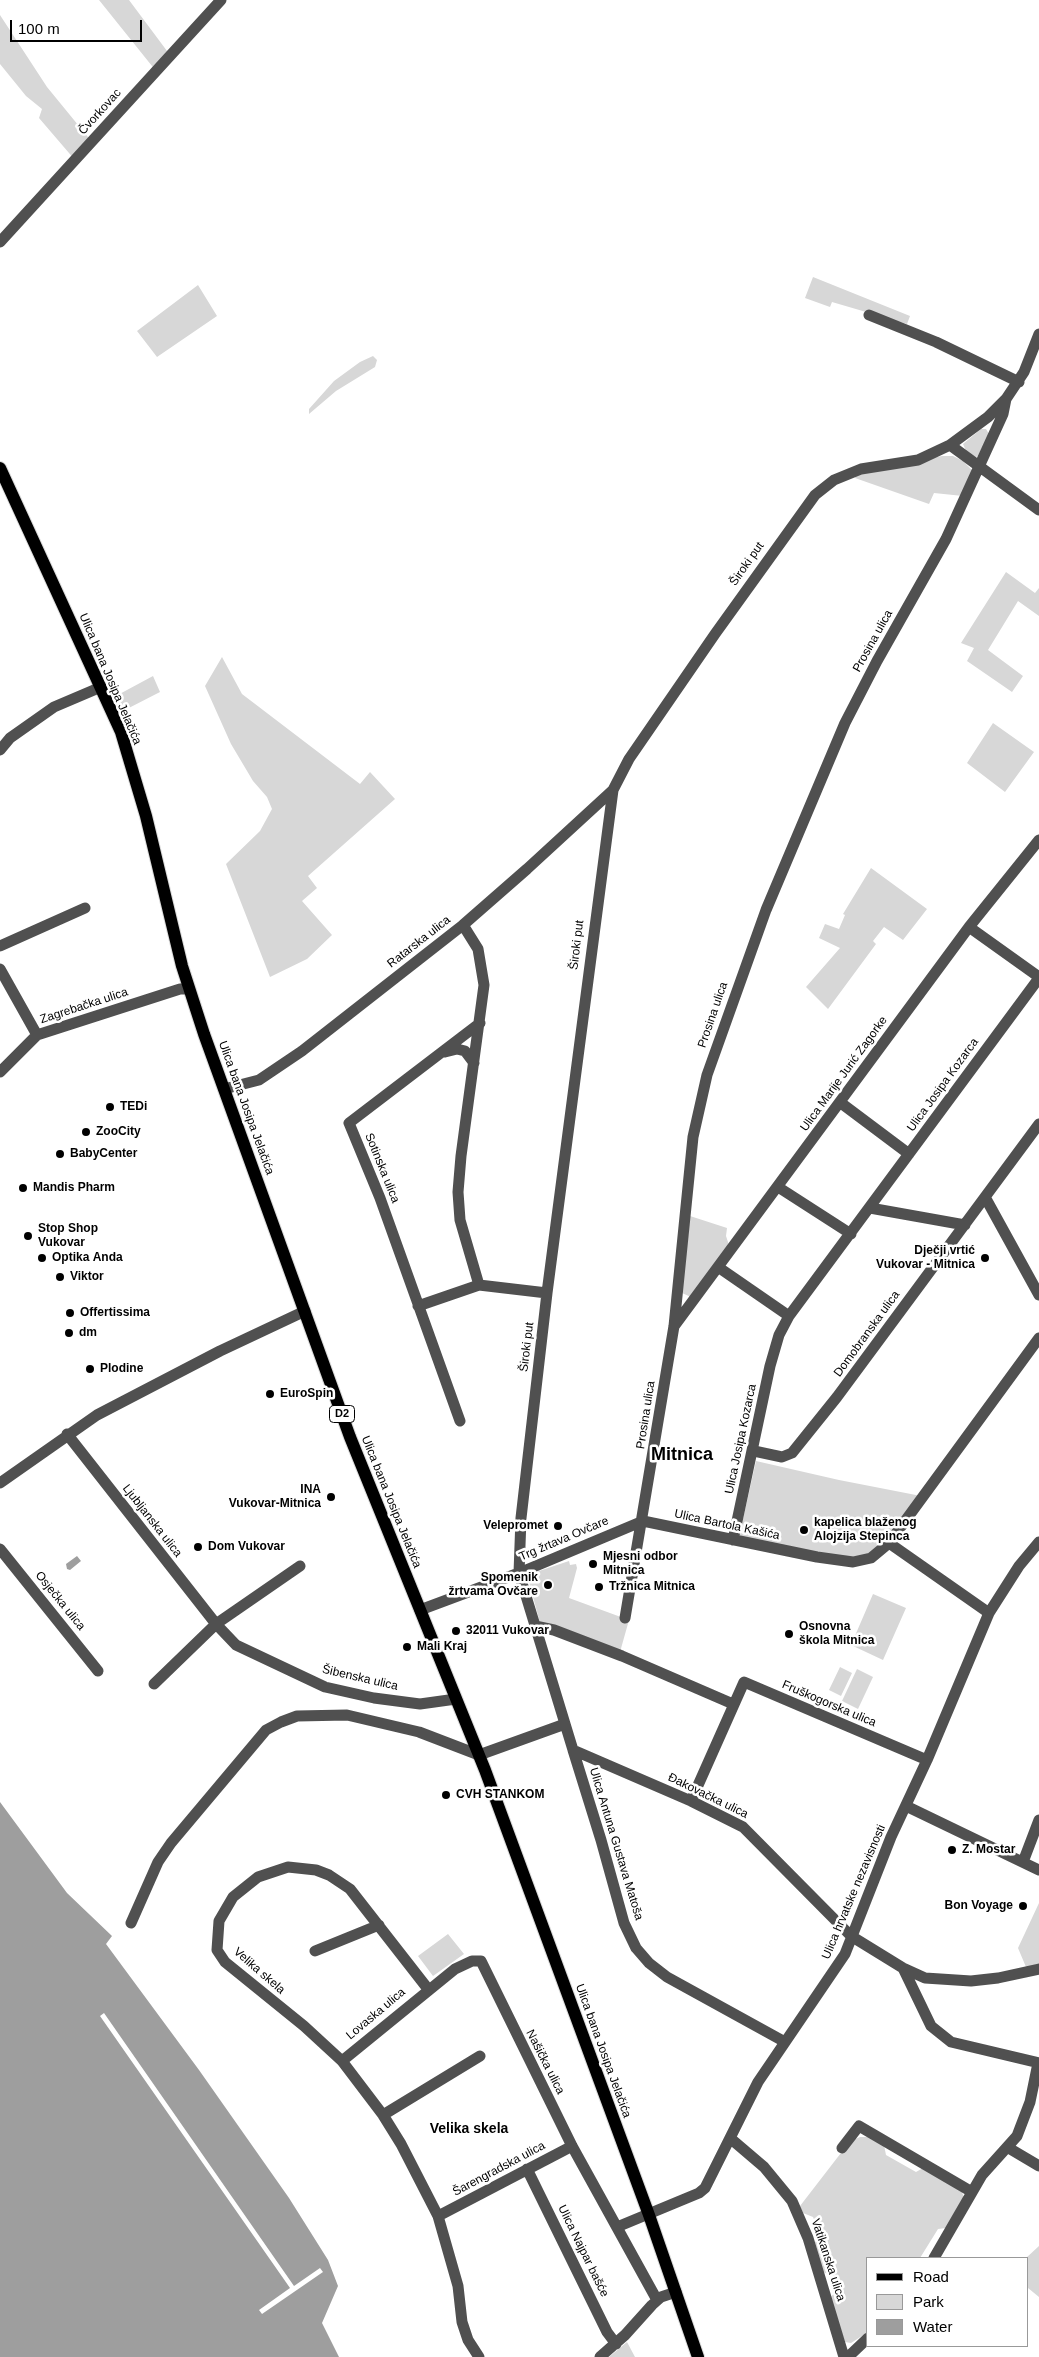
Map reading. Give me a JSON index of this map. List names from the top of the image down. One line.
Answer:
{"streets":{"main road":["Ulica bana Josipa Jelačića","D2"],"street":["Čvorkovac","Široki put","Prosina ulica","Ratarska ulica","Zagrebačka ulica","Ulica Marije Jurić Zagorke","Ulica Josipa Kozarca","Sotinska ulica","Domobranska ulica","Ljubljanska ulica","Ulica Bartola Kašića","Trg žrtava Ovčare","Osječka ulica","Šibenska ulica","Fruškogorska ulica","Đakovačka ulica","Ulica Antuna Gustava Matoša","Ulica hrvatske nezavisnosti","Velika skela","Lovaska ulica","Našička ulica","Šarengradska ulica","Ulica Najpar bašće","Vatikanska ulica"]},"crossings":[["Široki put","Prosina ulica"],["Široki put","Ratarska ulica"],["Široki put","Trg žrtava Ovčare"],["Prosina ulica","Ulica Marije Jurić Zagorke"],["Prosina ulica","Ulica Bartola Kašića"],["Prosina ulica","Trg žrtava Ovčare"],["Ulica bana Josipa Jelačića","Ratarska ulica"],["Ulica bana Josipa Jelačića","Zagrebačka ulica"],["Ulica bana Josipa Jelačića","Šibenska ulica"],["Ulica bana Josipa Jelačića","Ulica hrvatske nezavisnosti"],["Ulica Josipa Kozarca","Domobranska ulica"],["Ulica Josipa Kozarca","Ulica Bartola Kašića"],["Ljubljanska ulica","Šibenska ulica"],["Ulica Bartola Kašića","Trg žrtava Ovčare"],["Fruškogorska ulica","Đakovačka ulica"],["Fruškogorska ulica","Ulica hrvatske nezavisnosti"],["Đakovačka ulica","Ulica Antuna Gustava Matoša"],["Đakovačka ulica","Ulica hrvatske nezavisnosti"],["Ulica Antuna Gustava Matoša","Ulica hrvatske nezavisnosti"],["Ulica hrvatske nezavisnosti","Vatikanska ulica"],["Velika skela","Lovaska ulica"],["Velika skela","Našička ulica"],["Velika skela","Šarengradska ulica"],["Lovaska ulica","Našička ulica"],["Našička ulica","Šarengradska ulica"],["Šarengradska ulica","Ulica Najpar bašće"]],"districts":["Mitnica","Velika skela"],"places":["TEDi","ZooCity","BabyCenter","Mandis Pharm","Stop Shop Vukovar","Optika Anda","Dječji vrtić Vukovar - Mitnica","Viktor","Offertissima","dm","Plodine","EuroSpin","INA Vukovar-Mitnica","Velepromet","kapelica blaženog Alojzija Stepinca","Dom Vukovar","Mjesni odbor Mitnica","Spomenik žrtvama Ovčare","Tržnica Mitnica","32011 Vukovar","Osnovna škola Mitnica","Mali Kraj","CVH STANKOM","Z. Mostar","Bon Voyage"],"legend":["Road","Park","Water"],"scale_bar":"100 m"}
